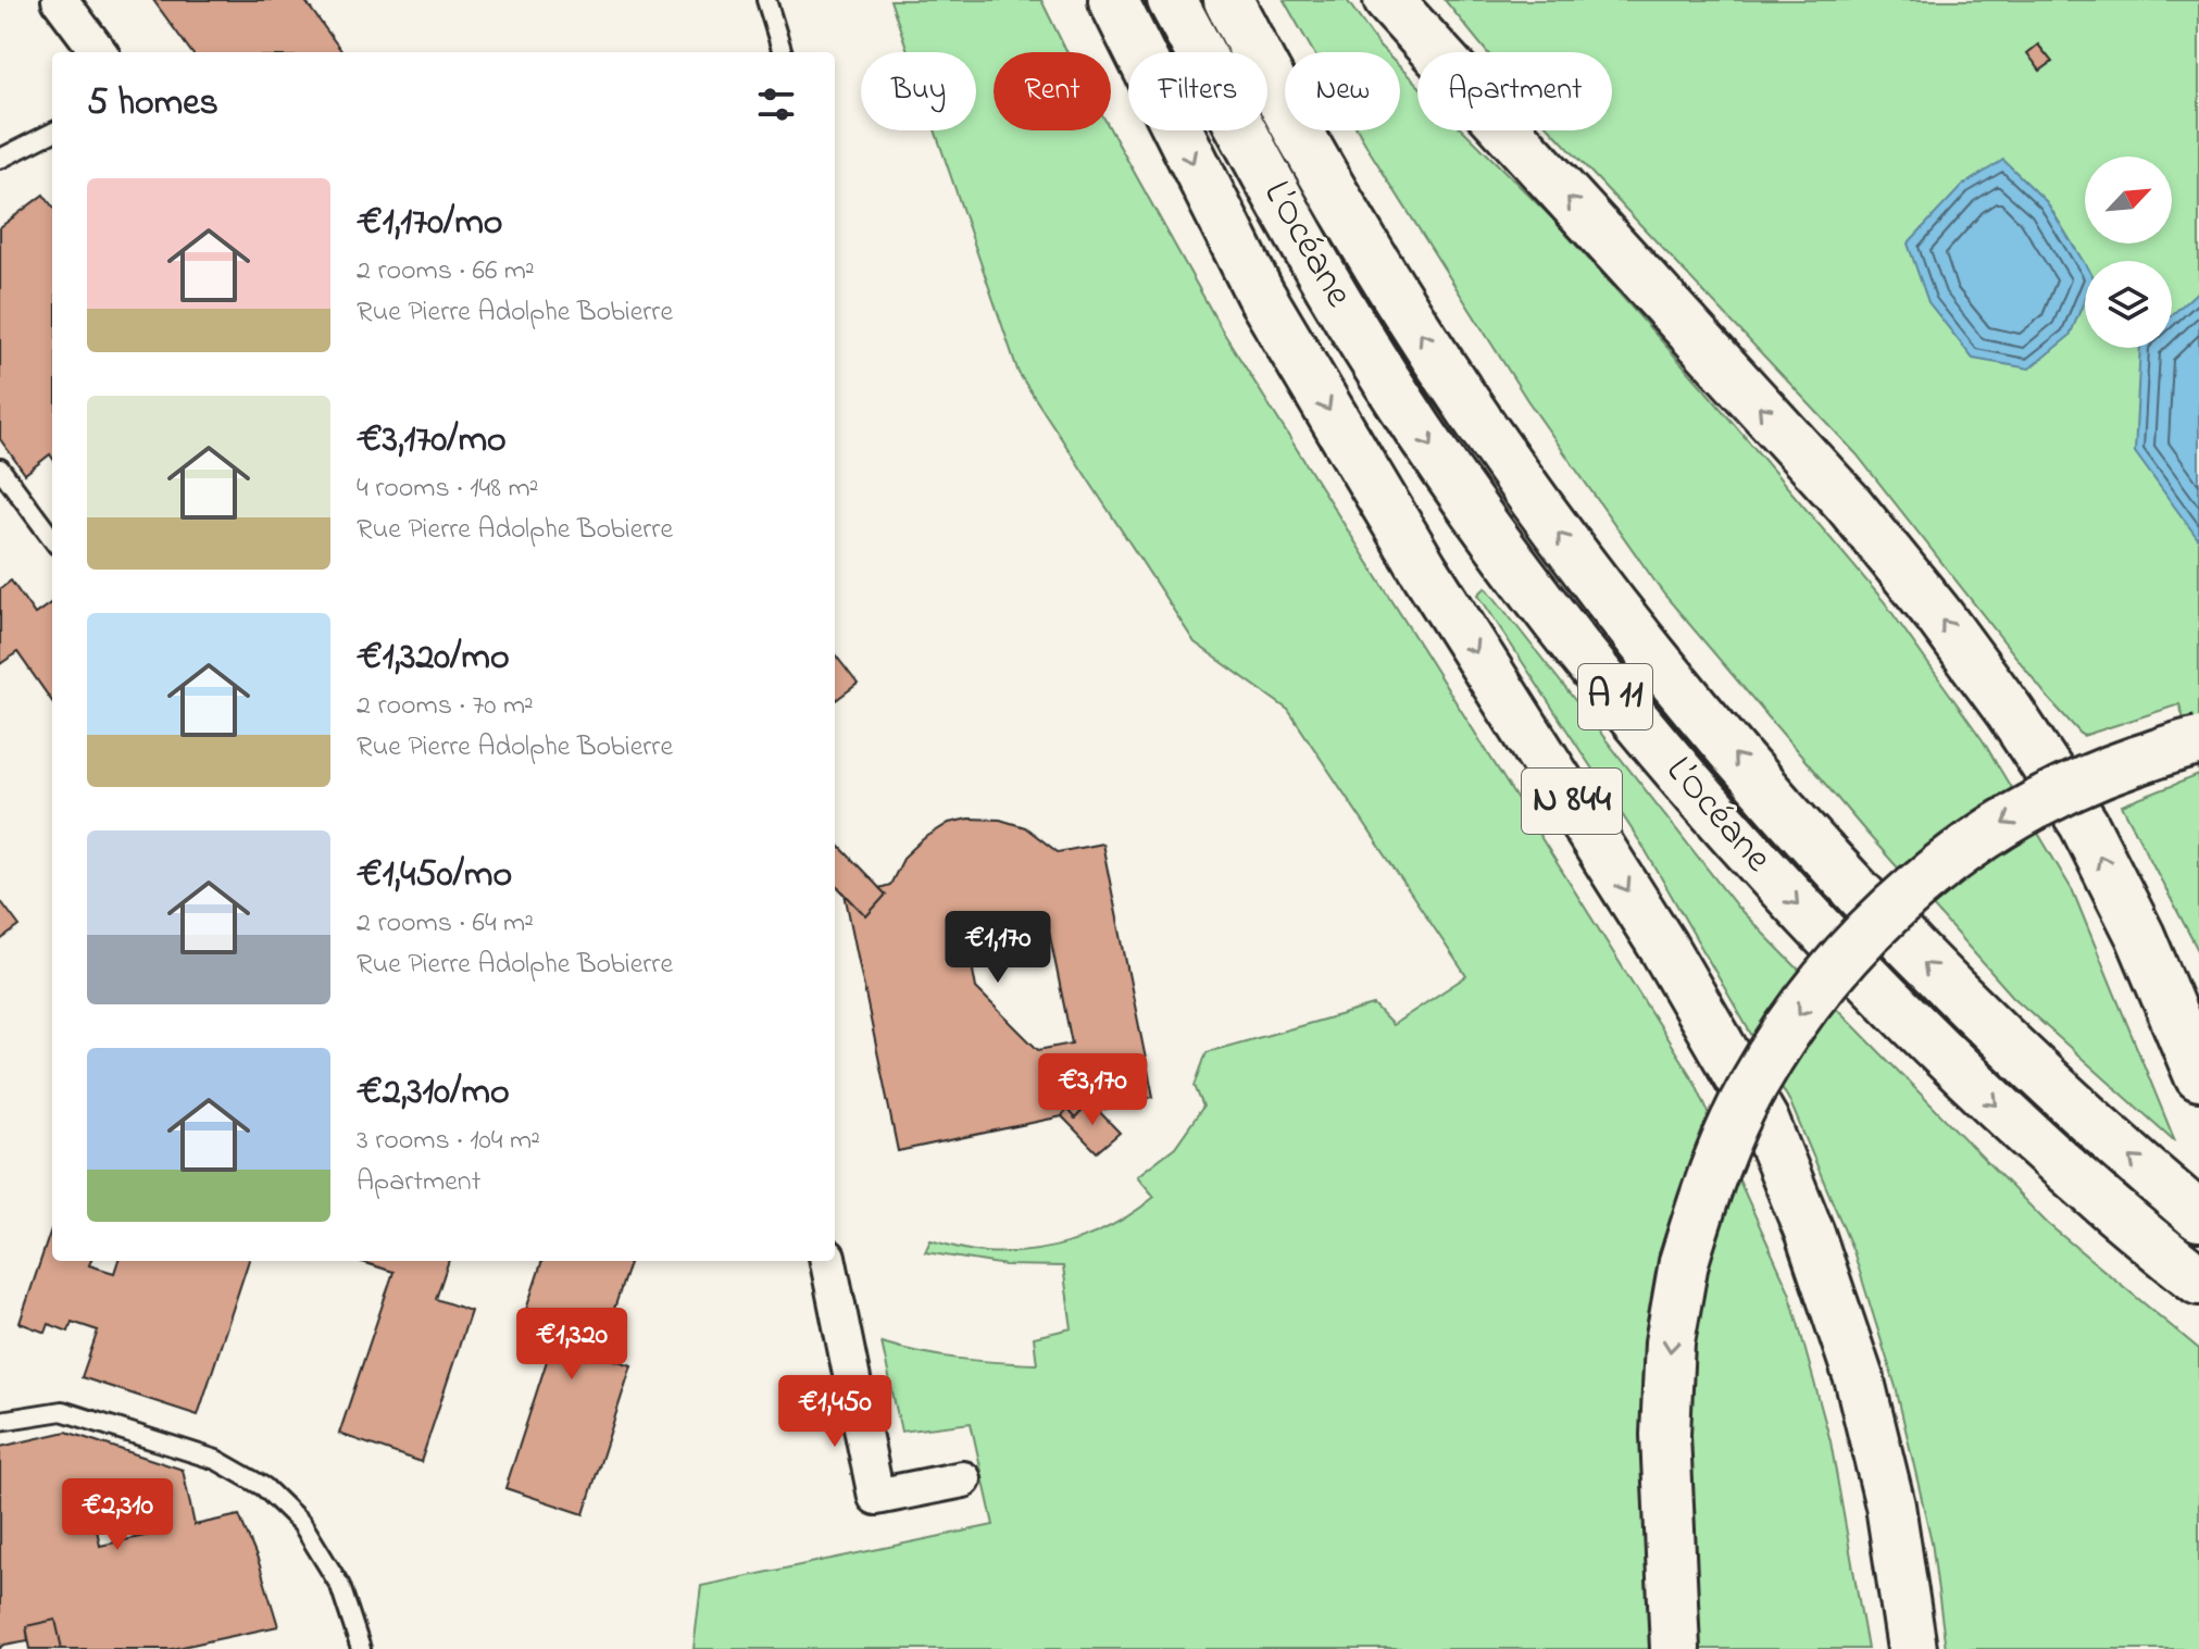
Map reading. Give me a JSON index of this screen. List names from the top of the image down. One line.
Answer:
{"streets":{"highway":["L’Océane","A 11","N 844"]},"north":"top right","page":{"chip":["Buy","Rent","Filters","New","Apartment"],"heading":"5 homes","list":[{"name":"€1,170/mo","note":"2 rooms · 66 m² · Rue Pierre Adolphe Bobierre"},{"name":"€3,170/mo","note":"4 rooms · 148 m² · Rue Pierre Adolphe Bobierre"},{"name":"€1,320/mo","note":"2 rooms · 70 m² · Rue Pierre Adolphe Bobierre"},{"name":"€1,450/mo","note":"2 rooms · 64 m² · Rue Pierre Adolphe Bobierre"},{"name":"€2,310/mo","note":"3 rooms · 104 m² · Apartment"}],"price":["€1,170","€3,170","€1,320","€1,450","€2,310"]}}
